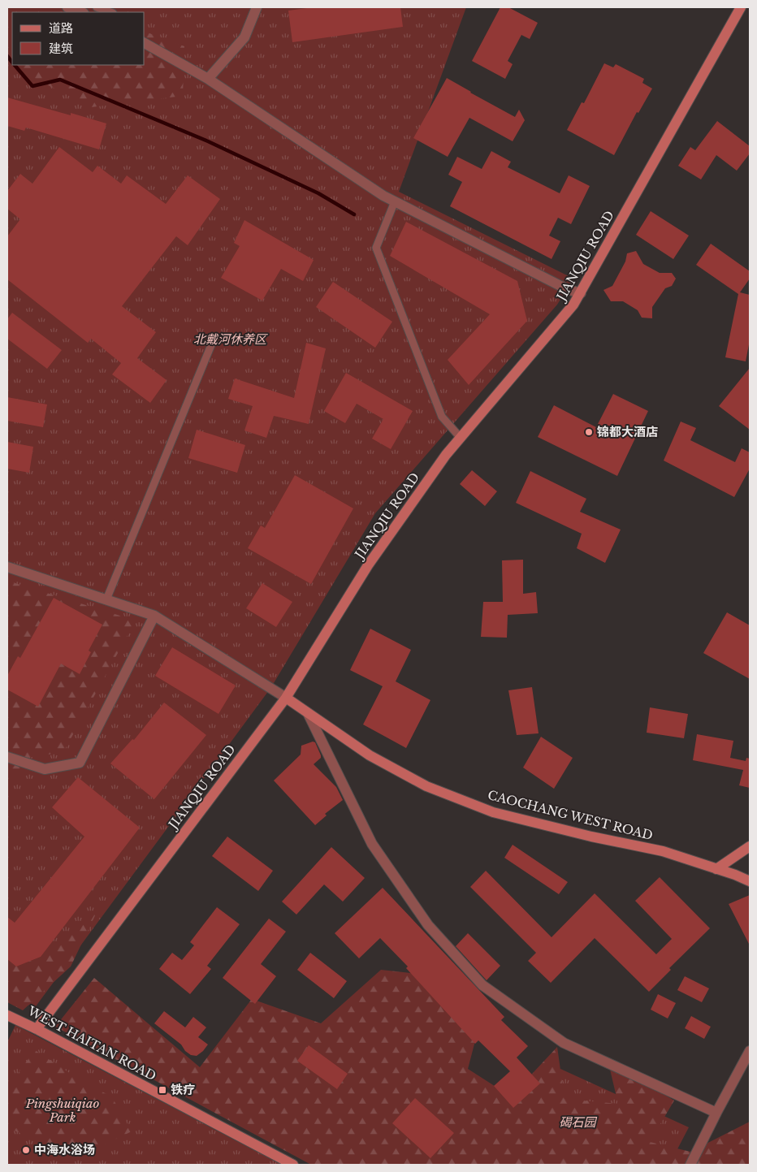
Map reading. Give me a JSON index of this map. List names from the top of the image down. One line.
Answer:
{"streets":{"main road":["JIANQIU ROAD","CAOCHANG WEST ROAD","WEST HAITAN ROAD"]},"crossings":[["JIANQIU ROAD","CAOCHANG WEST ROAD"],["JIANQIU ROAD","WEST HAITAN ROAD"]],"parks":["北戴河休养区","Pingshuiqiao Park","碣石园"],"places":{"other":["锦都大酒店","中海水浴场"],"transit":["铁疗"]},"legend":["道路","建筑"]}
